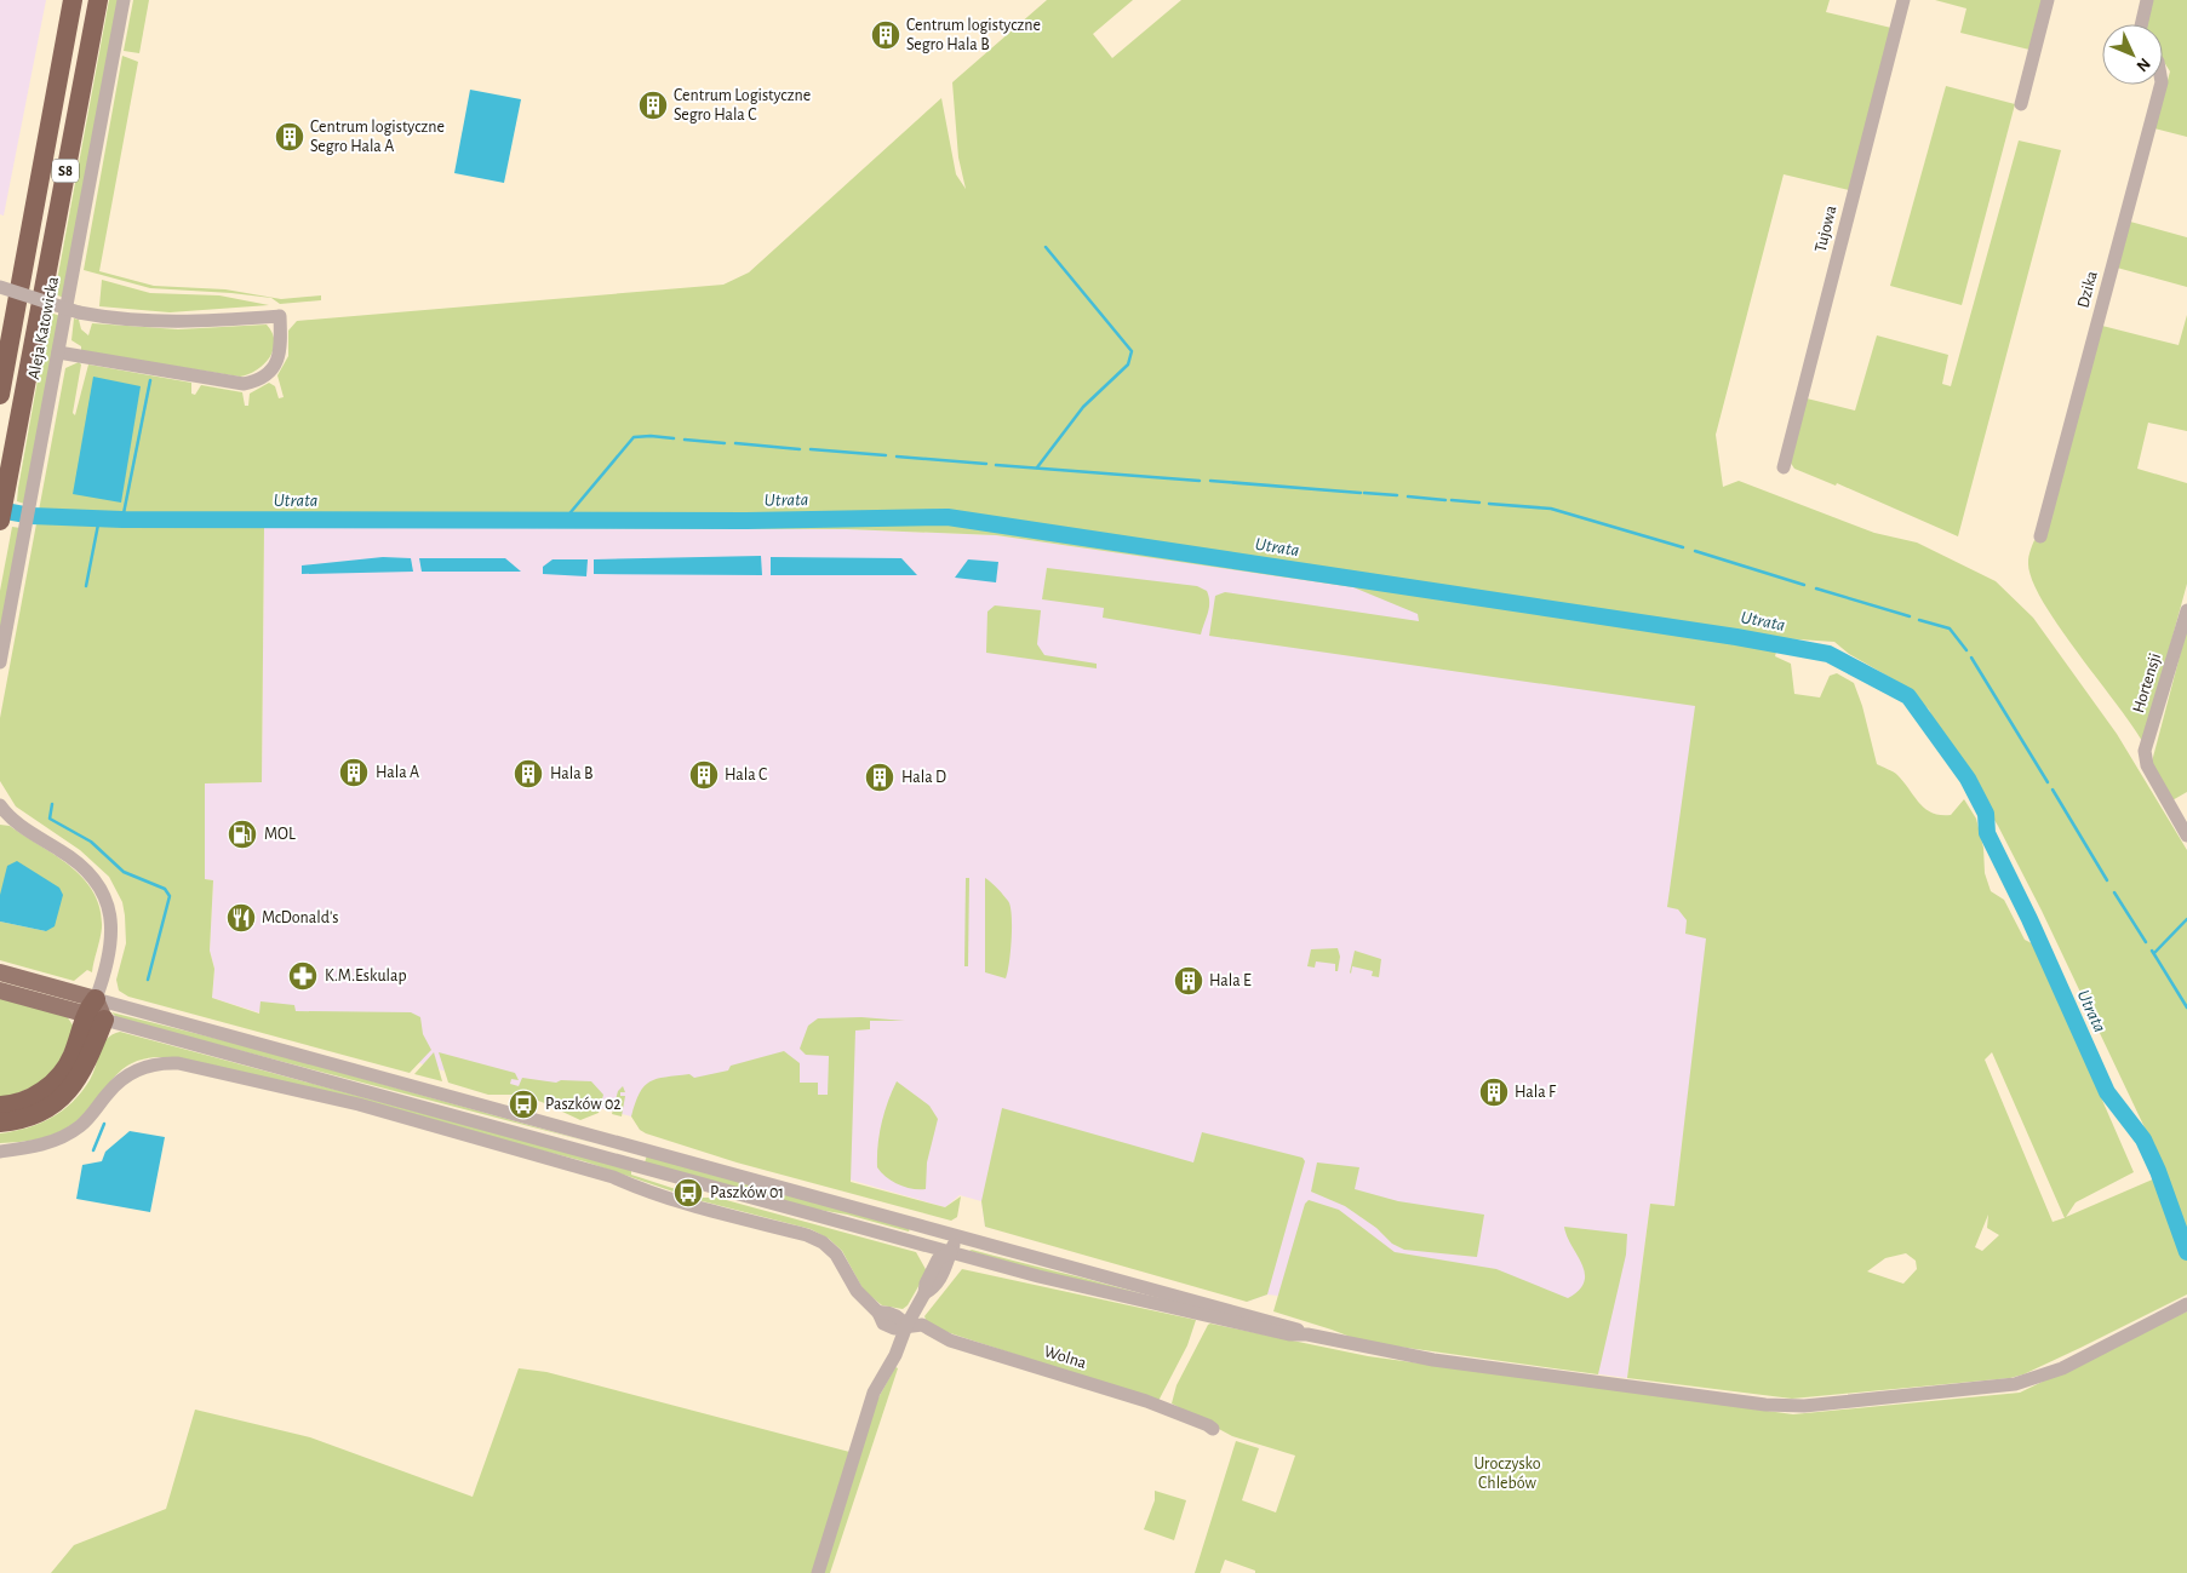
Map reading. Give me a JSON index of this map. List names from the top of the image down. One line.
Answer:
{"streets":{"highway":["S8"],"street":["Tujowa","Dzika","Aleja Katowicka","Hortensji","Wolna"]},"water":["Utrata"],"parks":["Uroczysko Chlebów"],"places":{"building":["Centrum logistyczne Segro Hala B","Centrum Logistyczne Segro Hala C","Centrum logistyczne Segro Hala A","Hala A","Hala B","Hala C","Hala D","Hala E","Hala F"],"fuel station":["MOL"],"restaurant":["McDonald's"],"pharmacy":["K.M.Eskulap"],"bus stop":["Paszków 02","Paszków 01"]},"north":"bottom right"}
